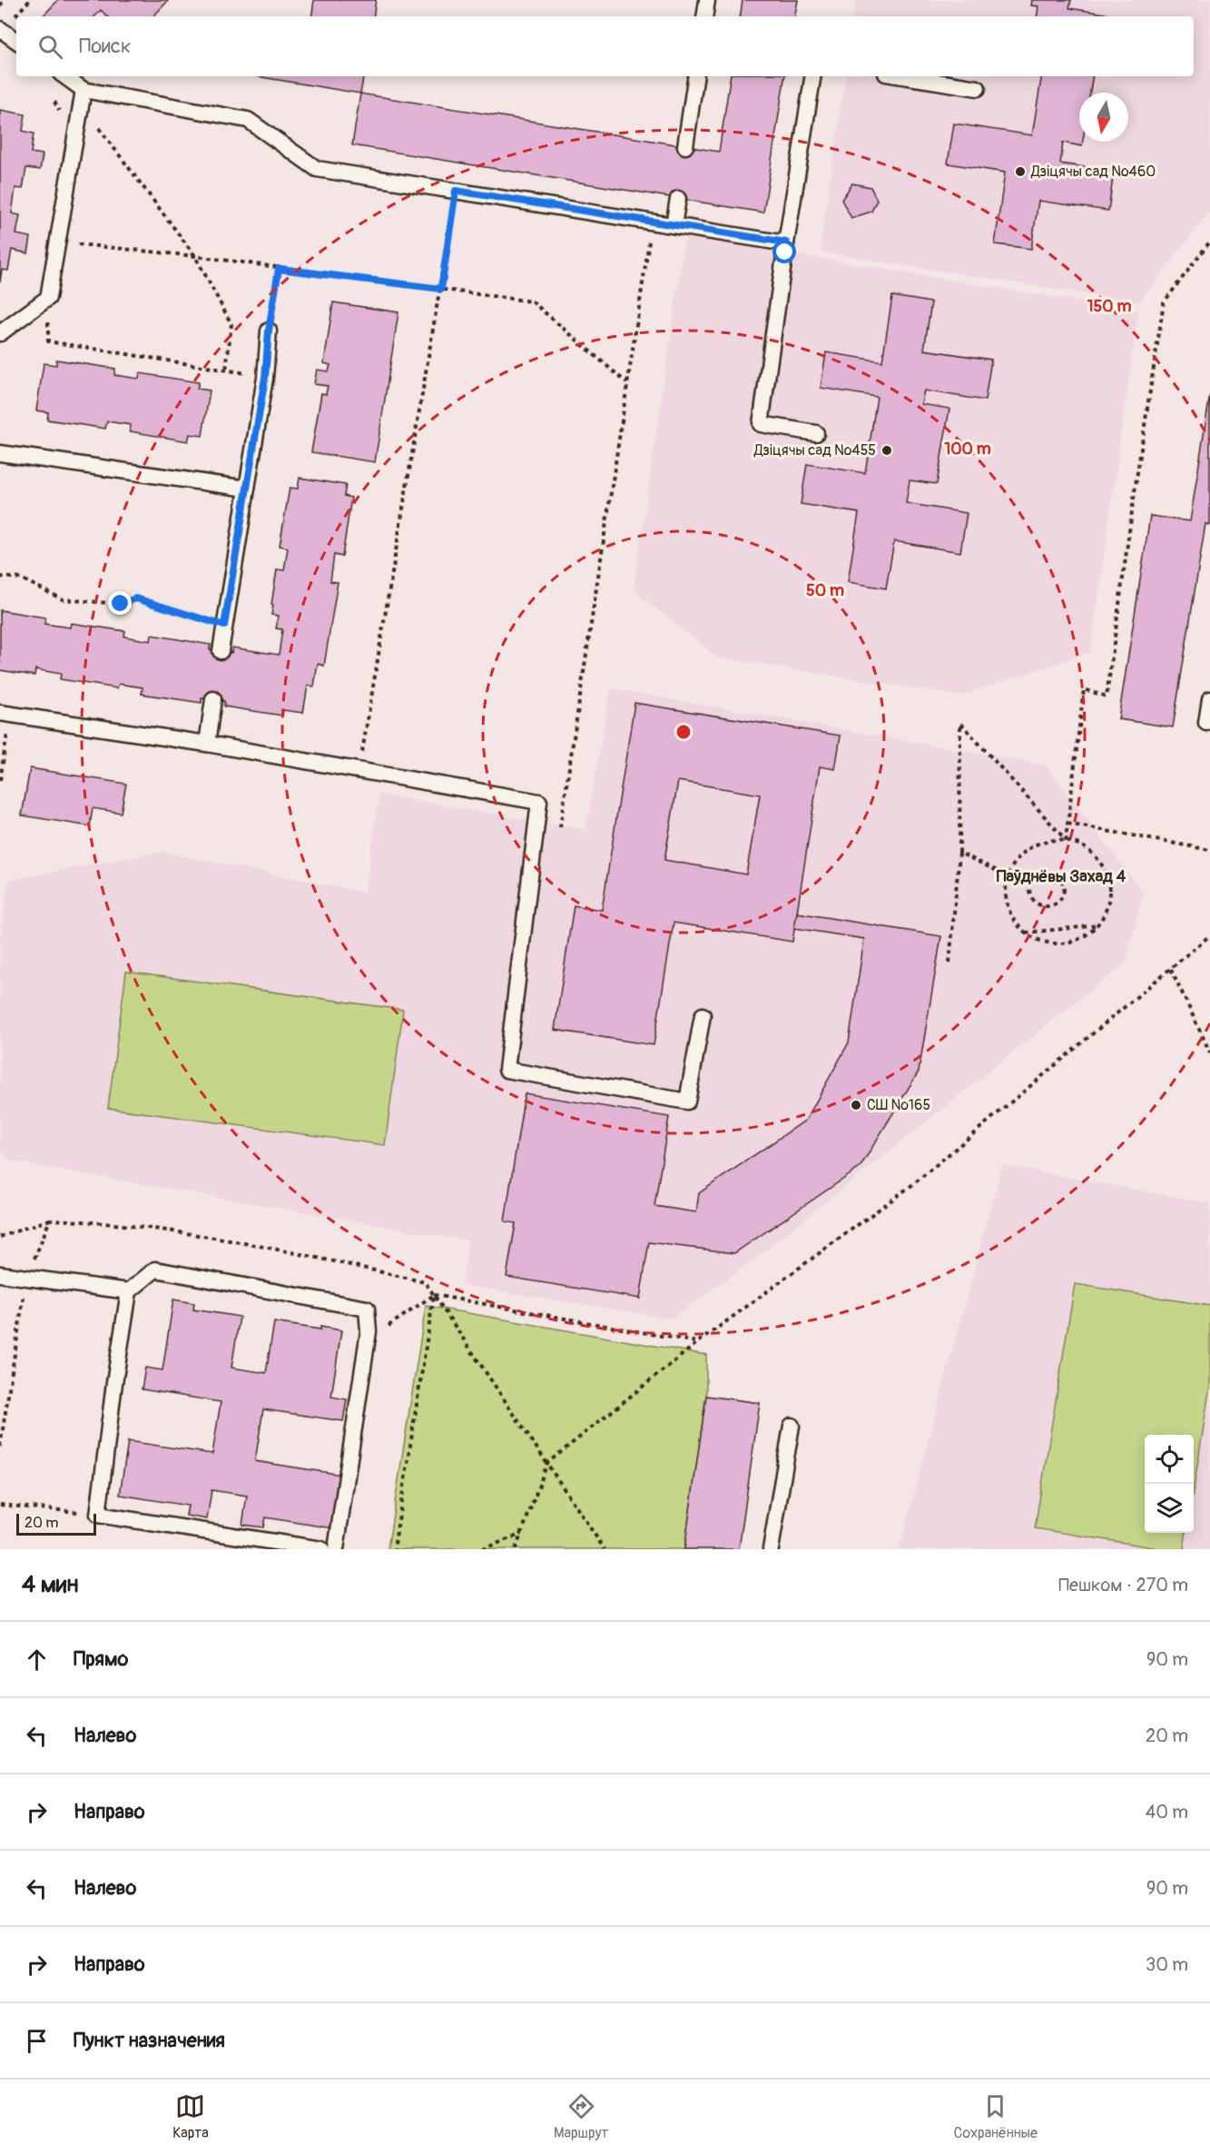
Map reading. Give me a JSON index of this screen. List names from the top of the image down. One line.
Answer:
{"districts":["Паўднёвы Захад 4"],"places":["Дзіцячы сад №460","Дзіцячы сад №455","СШ №165"],"scale_bar":"20 m","north":"bottom","page":{"search":"Поиск","scale":"20 m","heading":["4 мин","Пешком · 270 m"],"list":[["Прямо","90 m"],["Налево","20 m"],["Направо","40 m"],["Налево","90 m"],["Направо","30 m"],"Пункт назначения"],"nav":["Карта","Маршрут","Сохранённые"]},"rings":["150 m","100 m","50 m"]}
